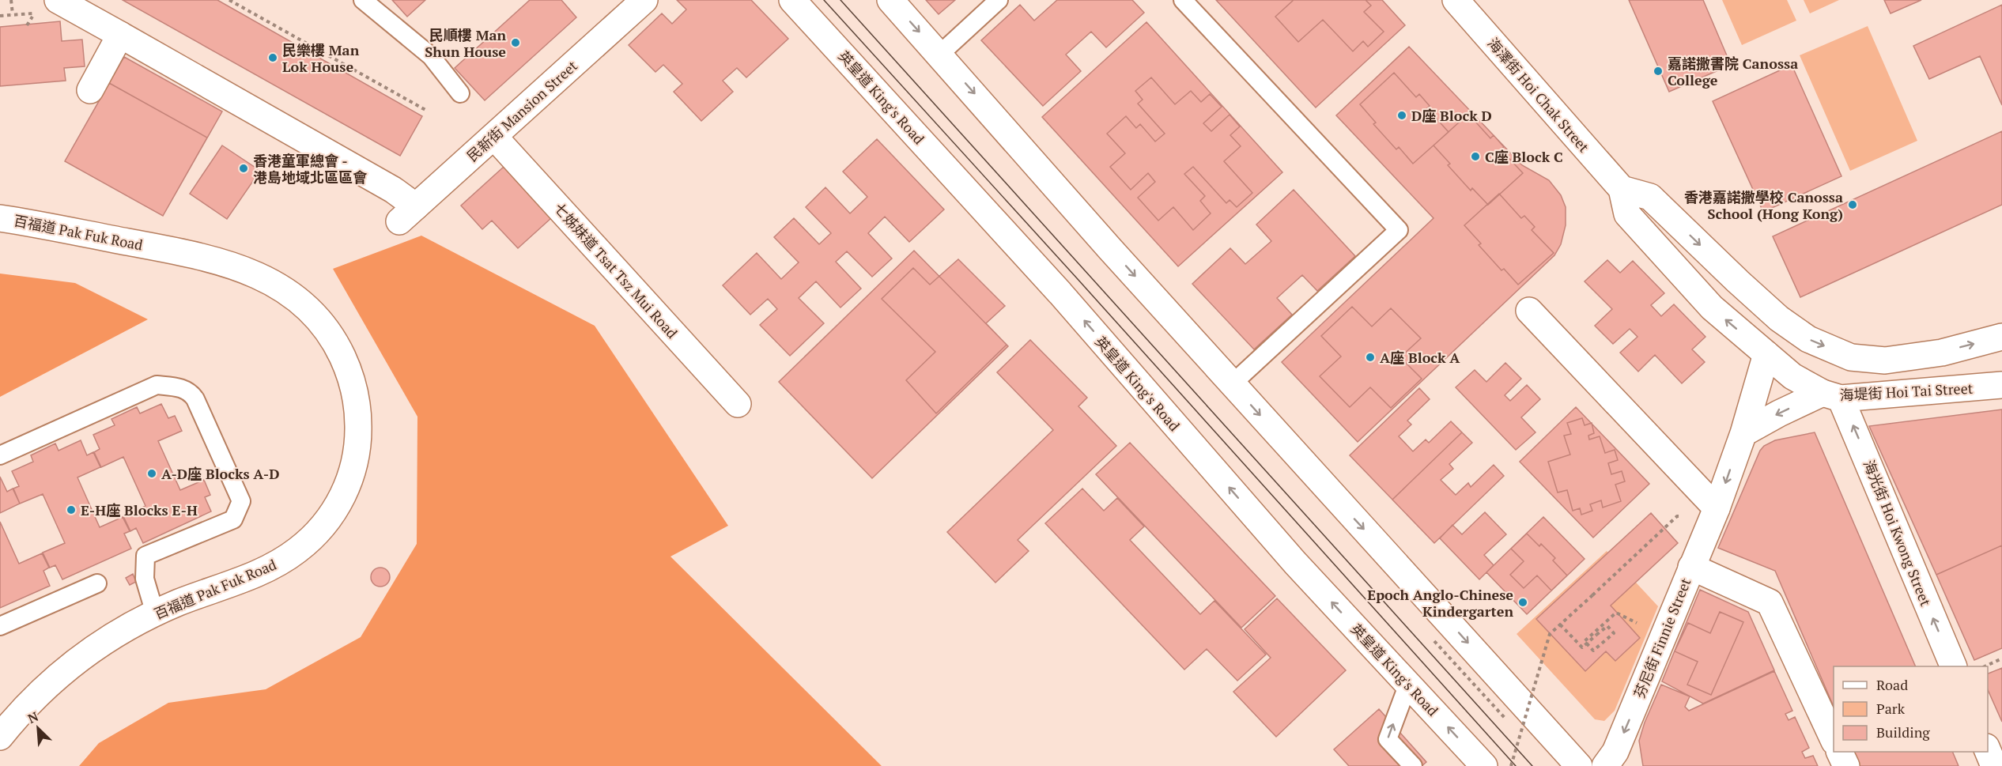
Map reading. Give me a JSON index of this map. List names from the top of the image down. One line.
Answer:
{"streets":{"street":["海澤街 Hoi Chak Street","英皇道 King's Road","民新街 Mansion Street","百福道 Pak Fuk Road","七姊妹道 Tsat Tsz Mui Road","海堤街 Hoi Tai Street","海光街 Hoi Kwong Street","芬尼街 Finnie Street"]},"crossings":[["海澤街 Hoi Chak Street","海堤街 Hoi Tai Street"],["海澤街 Hoi Chak Street","芬尼街 Finnie Street"],["民新街 Mansion Street","七姊妹道 Tsat Tsz Mui Road"],["海堤街 Hoi Tai Street","海光街 Hoi Kwong Street"],["海堤街 Hoi Tai Street","芬尼街 Finnie Street"]],"one_way":["芬尼街 Finnie Street"],"places":["民順樓 Man Shun House","民樂樓 Man Lok House","嘉諾撒書院 Canossa College","D座 Block D","C座 Block C","香港童軍總會 - 港島地域北區區會","香港嘉諾撒學校 Canossa School (Hong Kong)","A座 Block A","A-D座 Blocks A-D","E-H座 Blocks E-H","Epoch Anglo-Chinese Kindergarten"],"legend":["Road","Park","Building"],"north":"top left"}
